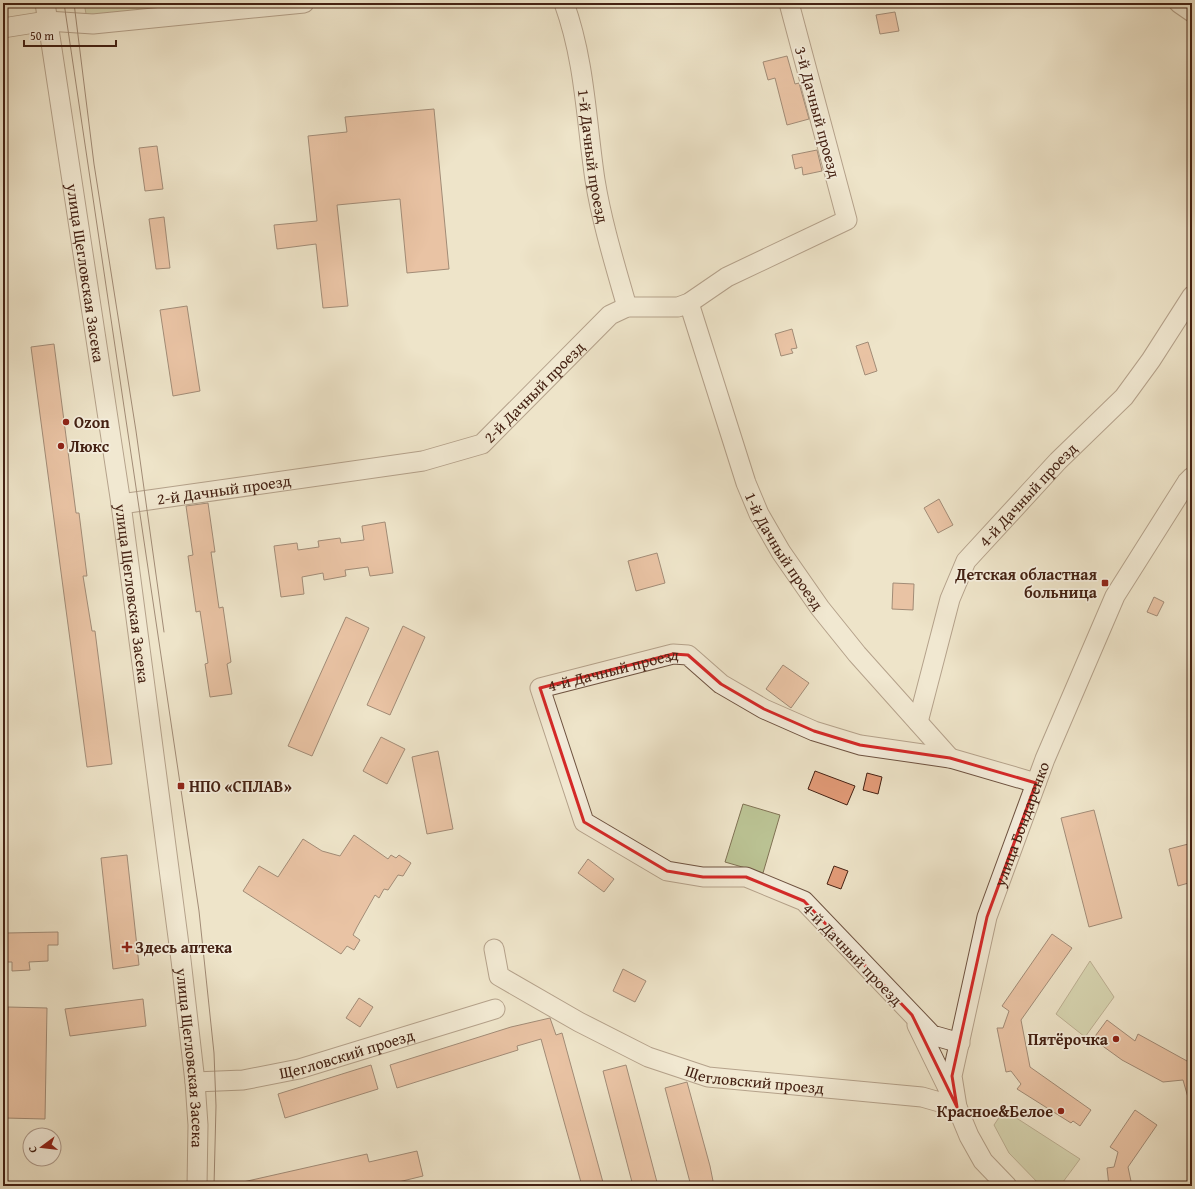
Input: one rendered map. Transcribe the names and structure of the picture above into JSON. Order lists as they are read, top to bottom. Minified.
{"streets":{"street":["3-й Дачный проезд","1-й Дачный проезд","улица Щегловская Засека","2-й Дачный проезд","4-й Дачный проезд","улица Бондаренко","Щегловский проезд"]},"crossings":[["3-й Дачный проезд","2-й Дачный проезд"],["1-й Дачный проезд","2-й Дачный проезд"],["1-й Дачный проезд","4-й Дачный проезд"],["улица Щегловская Засека","2-й Дачный проезд"],["улица Щегловская Засека","Щегловский проезд"],["4-й Дачный проезд","улица Бондаренко"],["улица Бондаренко","Щегловский проезд"]],"places":{"other":["Ozon","Люкс","Пятёрочка","Красное&Белое"],"transit":["Детская областная больница","НПО «СПЛАВ»"],"health":["Здесь аптека"]},"scale_bar":"50 m","north":"left"}
